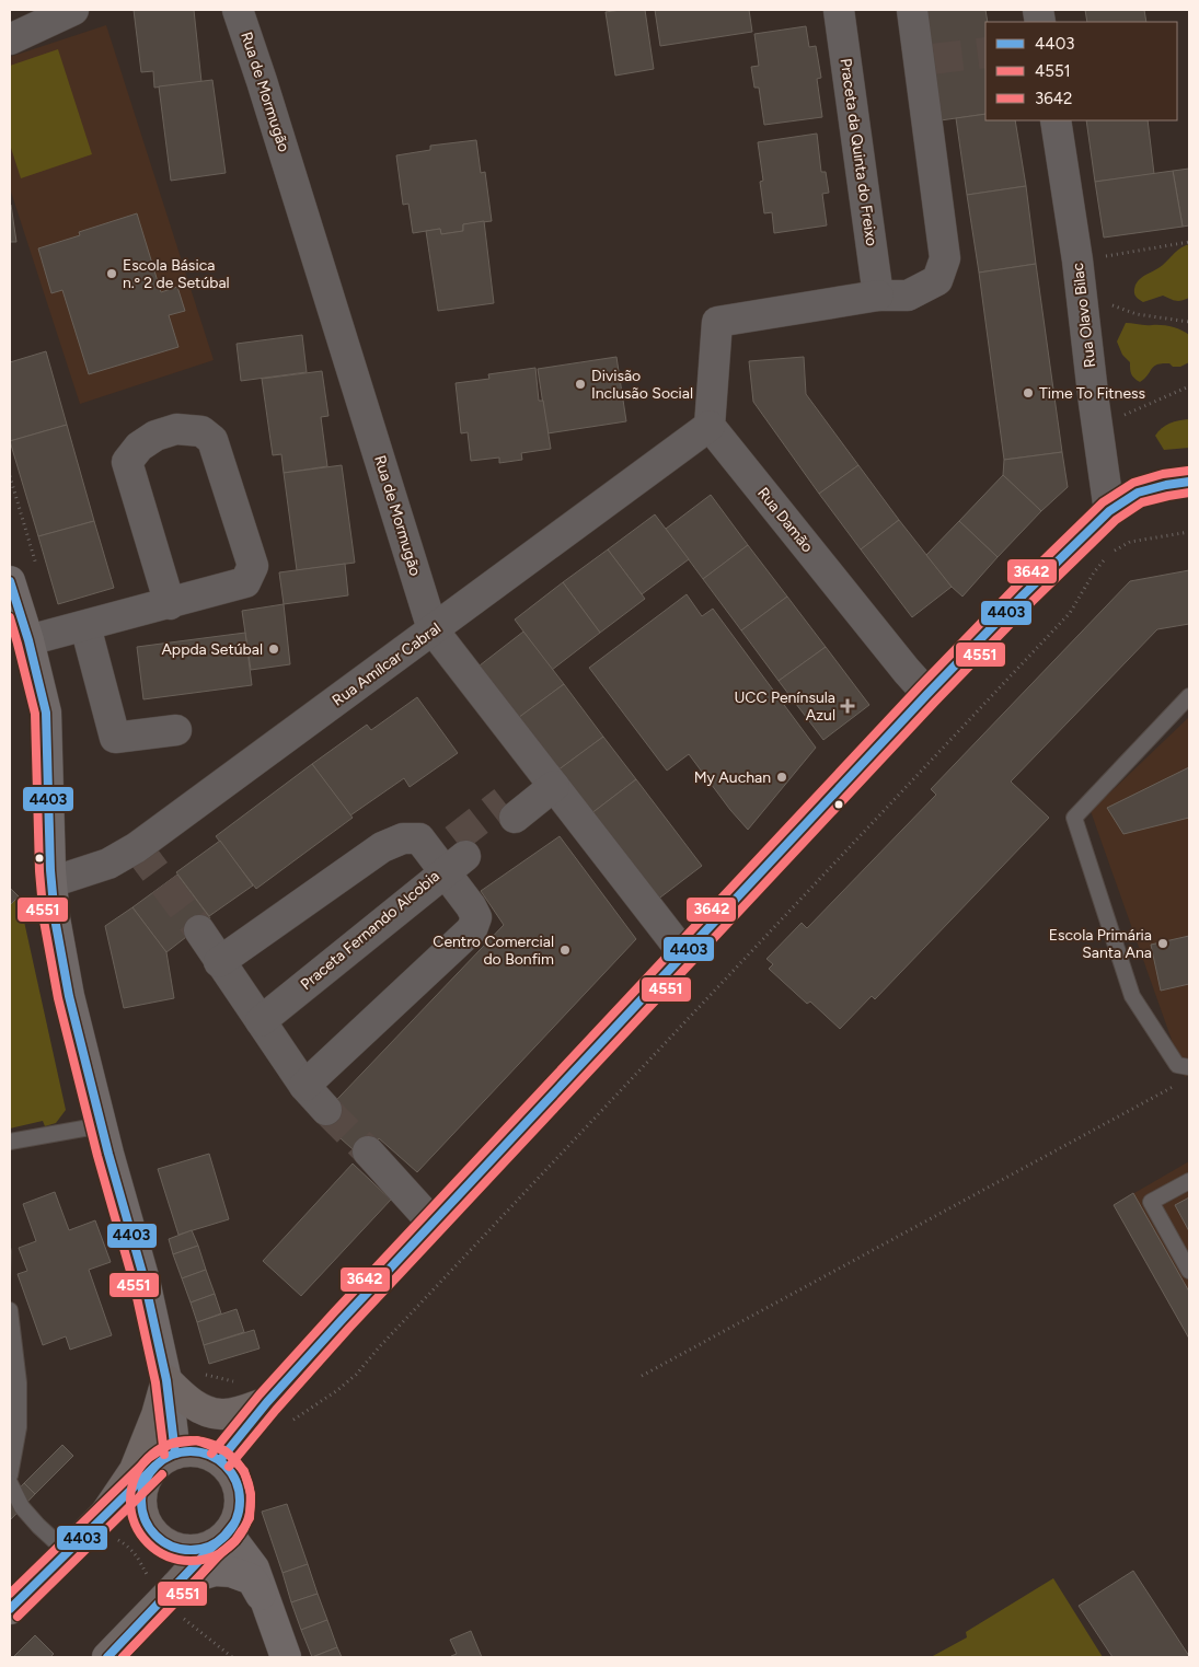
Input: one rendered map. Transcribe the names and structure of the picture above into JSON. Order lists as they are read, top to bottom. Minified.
{"streets":{"street":["Rua de Mormugão","Praceta da Quinta do Freixo","Rua Olavo Bilac","Rua Damão","Rua Amílcar Cabral","Praceta Fernando Alcobia"]},"crossings":[["Rua de Mormugão","Rua Amílcar Cabral"],["Rua Damão","Rua Amílcar Cabral"]],"places":{"other":["Escola Básica n.º 2 de Setúbal","Divisão Inclusão Social","Time To Fitness","Appda Setúbal","My Auchan","Escola Primária Santa Ana","Centro Comercial do Bonfim"],"health":["UCC Península Azul"]},"lines":["transit line 3642","transit line 4403","transit line 4551"],"legend":["4403","4551","3642"]}
